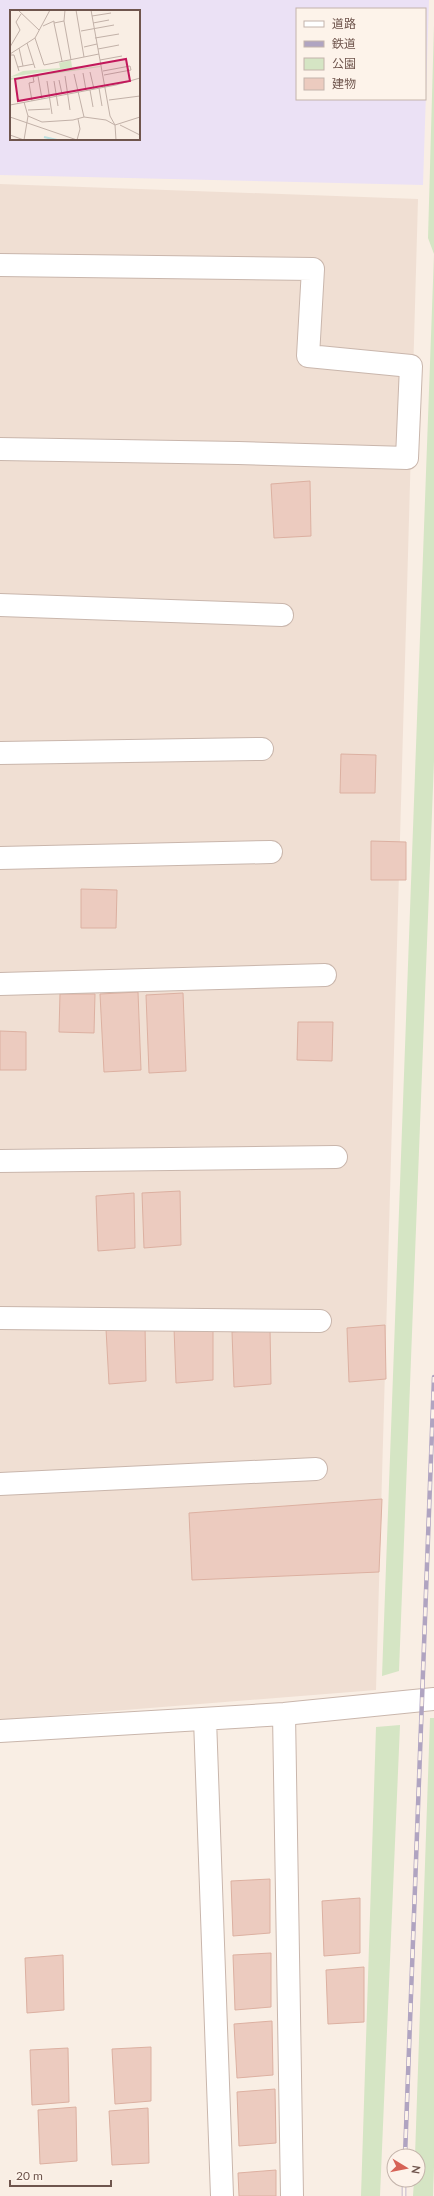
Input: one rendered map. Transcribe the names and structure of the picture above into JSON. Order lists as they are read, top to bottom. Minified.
{"legend":["道路","鉄道","公園","建物"],"scale_bar":"20 m","north":"right"}
